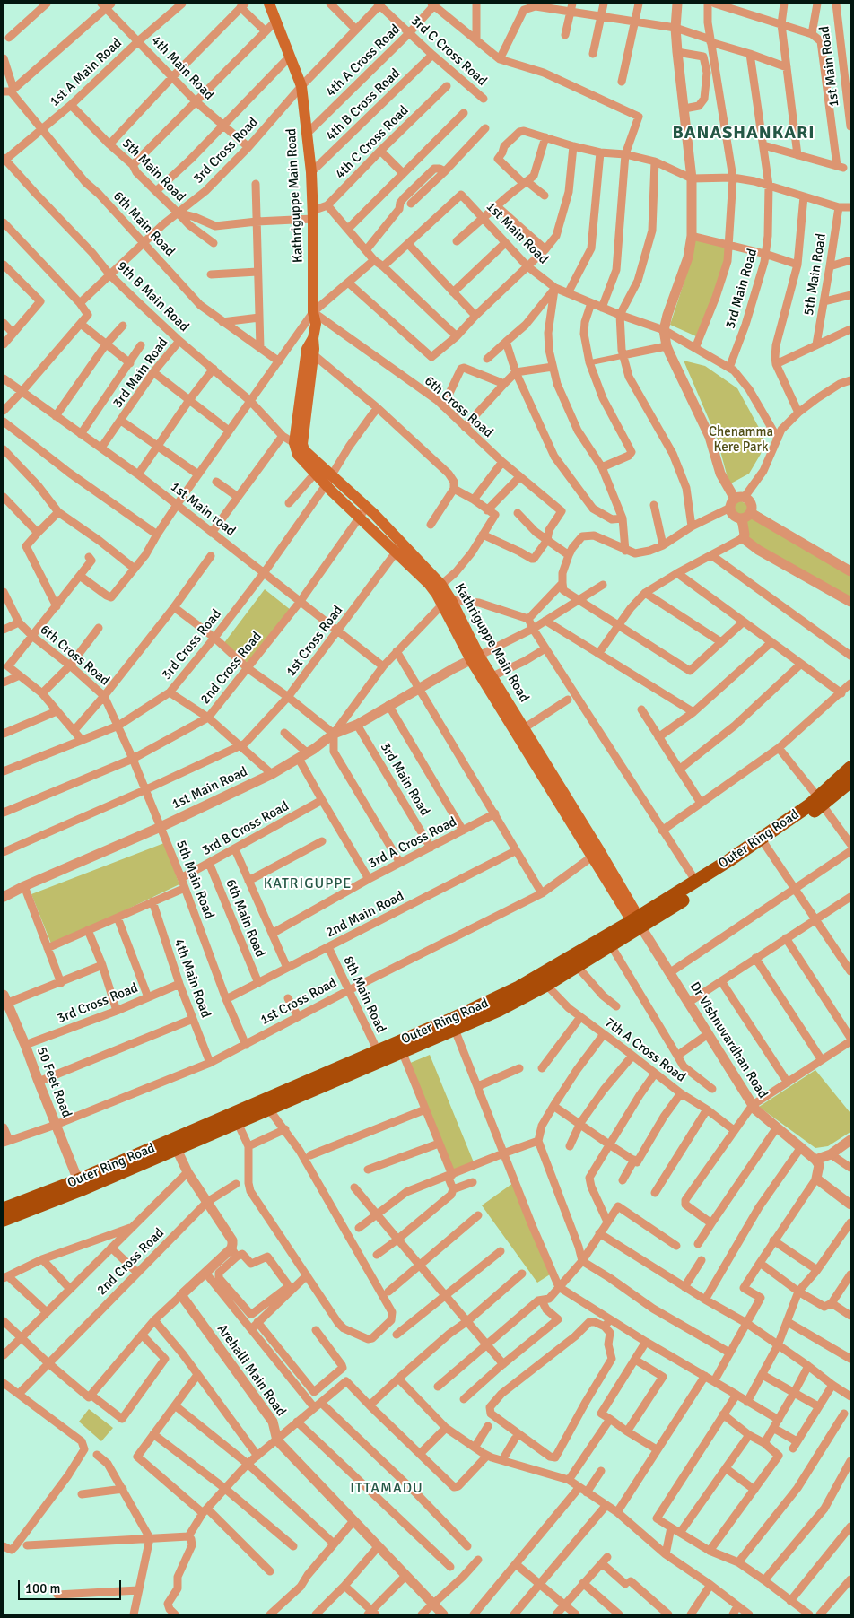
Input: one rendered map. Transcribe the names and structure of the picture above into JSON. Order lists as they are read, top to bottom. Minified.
{"streets":{"highway":["Outer Ring Road"],"main road":["Kathriguppe Main Road"],"street":["3rd C Cross Road","4th A Cross Road","1st Main Road","4th Main Road","1st A Main Road","4th B Cross Road","4th C Cross Road","3rd Cross Road","5th Main Road","6th Main Road","3rd Main Road","9th B Main Road","6th Cross Road","1st Main road","1st Cross Road","2nd Cross Road","3rd B Cross Road","3rd A Cross Road","2nd Main Road","8th Main Road","Dr Vishnuvardhan Road","7th A Cross Road","50 Feet Road","Arehalli Main Road"]},"crossings":[["3rd C Cross Road","4th A Cross Road"],["3rd C Cross Road","4th B Cross Road"],["3rd C Cross Road","3rd Cross Road"],["4th A Cross Road","Kathriguppe Main Road"],["1st Main Road","5th Main Road"],["1st Main Road","Kathriguppe Main Road"],["1st Main Road","3rd Main Road"],["4th Main Road","1st A Main Road"],["4th Main Road","3rd Cross Road"],["4th Main Road","1st Cross Road"],["1st A Main Road","5th Main Road"],["1st A Main Road","6th Main Road"],["1st A Main Road","9th B Main Road"],["4th B Cross Road","Kathriguppe Main Road"],["4th C Cross Road","5th Main Road"],["4th C Cross Road","Kathriguppe Main Road"],["3rd Cross Road","5th Main Road"],["3rd Cross Road","Kathriguppe Main Road"],["3rd Cross Road","6th Main Road"],["3rd Cross Road","9th B Main Road"],["3rd Cross Road","6th Cross Road"],["3rd Cross Road","1st Main road"],["3rd Cross Road","50 Feet Road"],["5th Main Road","Kathriguppe Main Road"],["5th Main Road","6th Cross Road"],["5th Main Road","1st Cross Road"],["5th Main Road","2nd Cross Road"],["5th Main Road","3rd B Cross Road"],["5th Main Road","2nd Main Road"],["Kathriguppe Main Road","9th B Main Road"],["Kathriguppe Main Road","6th Cross Road"],["Kathriguppe Main Road","1st Cross Road"],["Kathriguppe Main Road","2nd Cross Road"],["Kathriguppe Main Road","Outer Ring Road"],["Kathriguppe Main Road","Dr Vishnuvardhan Road"],["6th Main Road","3rd B Cross Road"],["6th Main Road","2nd Main Road"],["3rd Main Road","9th B Main Road"],["3rd Main Road","1st Main road"],["3rd Main Road","3rd A Cross Road"],["1st Main road","1st Cross Road"],["1st Main road","2nd Cross Road"],["1st Cross Road","8th Main Road"],["1st Cross Road","50 Feet Road"],["Outer Ring Road","8th Main Road"],["Outer Ring Road","Dr Vishnuvardhan Road"],["Outer Ring Road","7th A Cross Road"],["Outer Ring Road","50 Feet Road"],["2nd Main Road","8th Main Road"]],"districts":["BANASHANKARI","KATRIGUPPE","ITTAMADU"],"parks":["Chenamma Kere Park"],"scale_bar":"100 m"}
